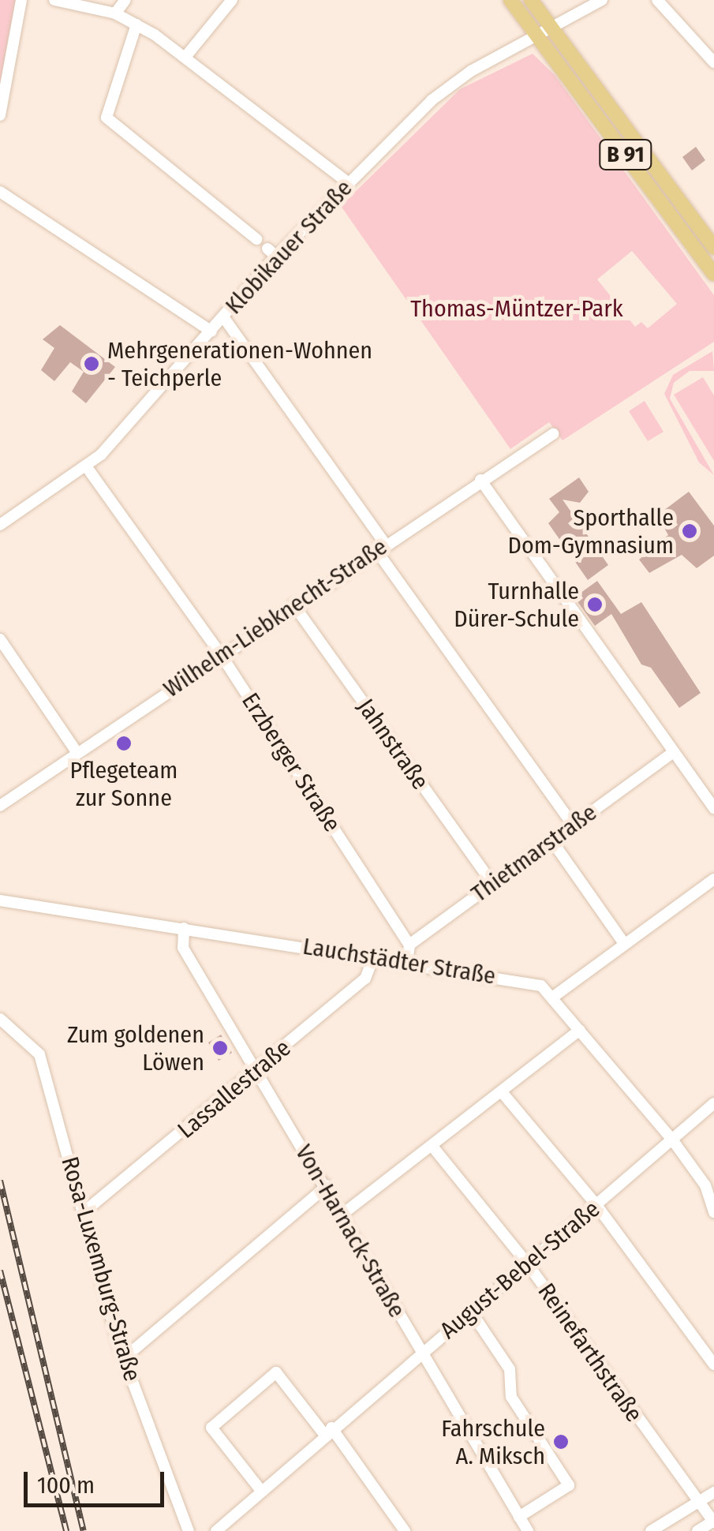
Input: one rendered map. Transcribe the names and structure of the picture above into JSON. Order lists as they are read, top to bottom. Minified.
{"streets":{"main road":["B 91"],"street":["Klobikauer Straße","Wilhelm-Liebknecht-Straße","Jahnstraße","Erzberger Straße","Thietmarstraße","Lauchstädter Straße","Lassallestraße","Von-Harnack-Straße","Rosa-Luxemburg-Straße","August-Bebel-Straße","Reinefarthstraße"]},"crossings":[["B 91","Klobikauer Straße"],["Klobikauer Straße","Erzberger Straße"],["Wilhelm-Liebknecht-Straße","Jahnstraße"],["Wilhelm-Liebknecht-Straße","Erzberger Straße"],["Jahnstraße","Thietmarstraße"],["Erzberger Straße","Thietmarstraße"],["Lauchstädter Straße","Lassallestraße"],["Lauchstädter Straße","Von-Harnack-Straße"],["Lauchstädter Straße","August-Bebel-Straße"],["Lassallestraße","Von-Harnack-Straße"],["Lassallestraße","Rosa-Luxemburg-Straße"],["Von-Harnack-Straße","August-Bebel-Straße"],["August-Bebel-Straße","Reinefarthstraße"]],"parks":["Thomas-Müntzer-Park"],"places":["Mehrgenerationen-Wohnen - Teichperle","Sporthalle Dom-Gymnasium","Turnhalle Dürer-Schule","Pflegeteam zur Sonne","Zum goldenen Löwen","Fahrschule A. Miksch"],"scale_bar":"100 m"}
